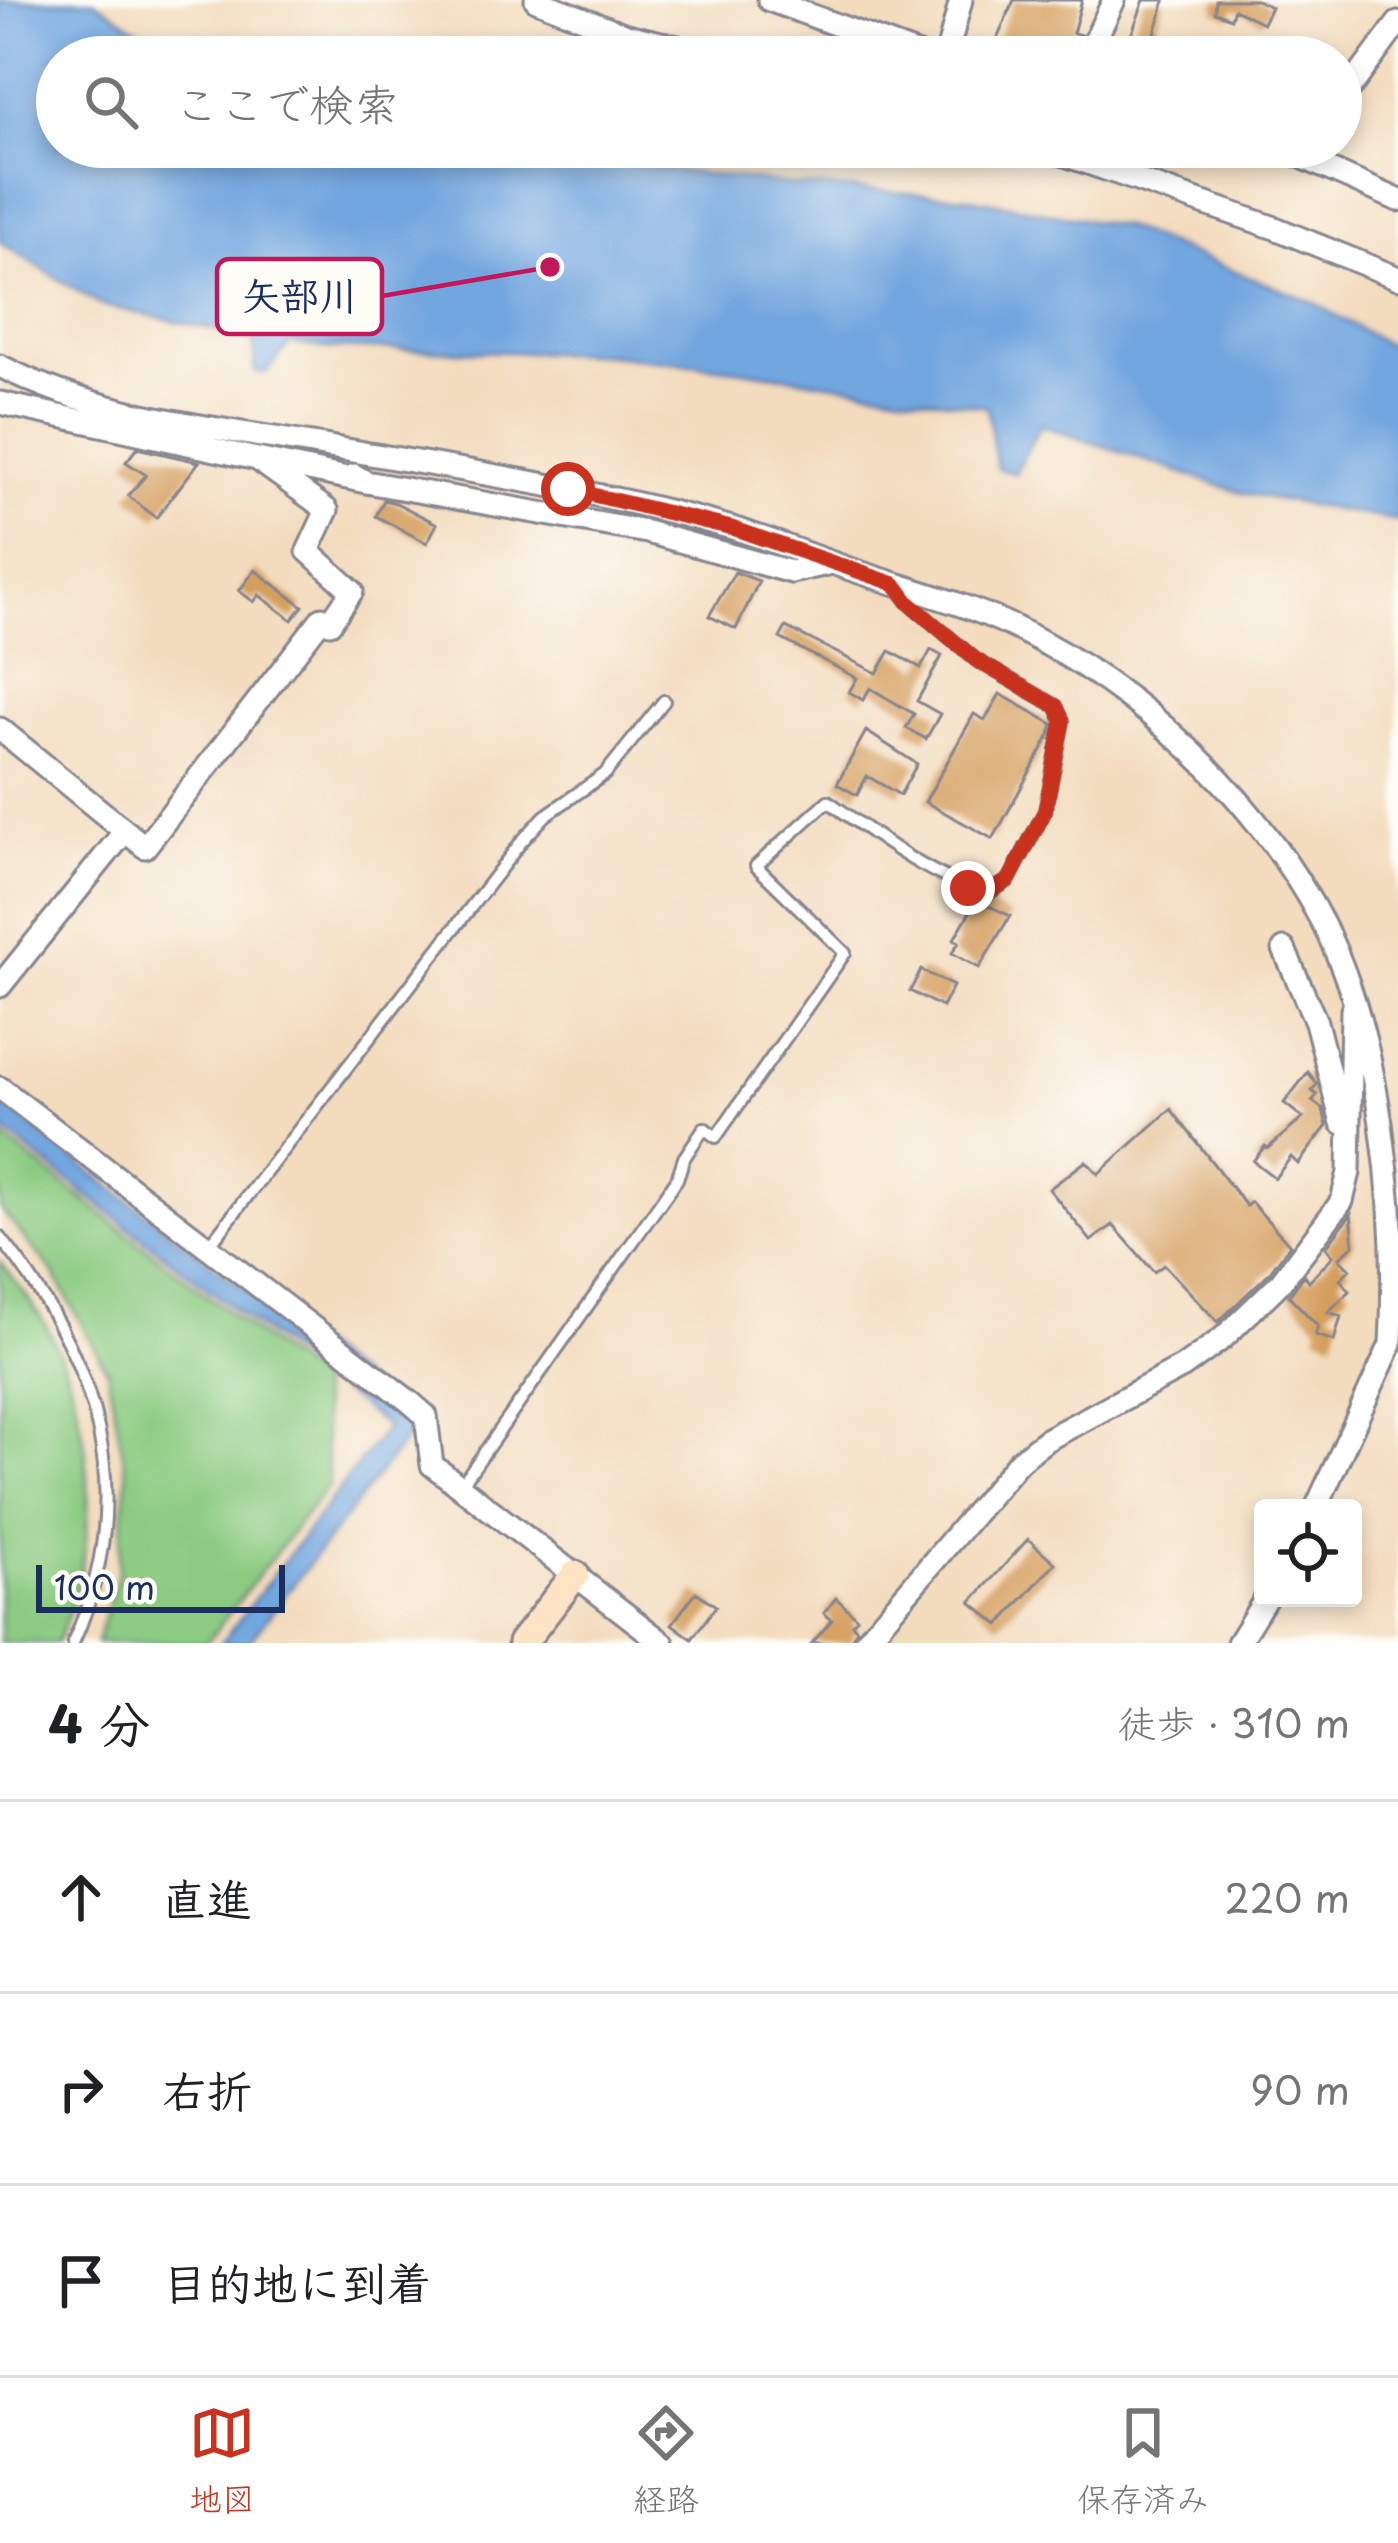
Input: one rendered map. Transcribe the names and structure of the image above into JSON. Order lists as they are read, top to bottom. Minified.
{"places":["矢部川"],"scale_bar":"100 m","page":{"search":"ここで検索","scale":"100 m","heading":["4 分","徒歩 · 310 m"],"list":[["直進","220 m"],["右折","90 m"],"目的地に到着"],"nav":["地図","経路","保存済み"]}}
